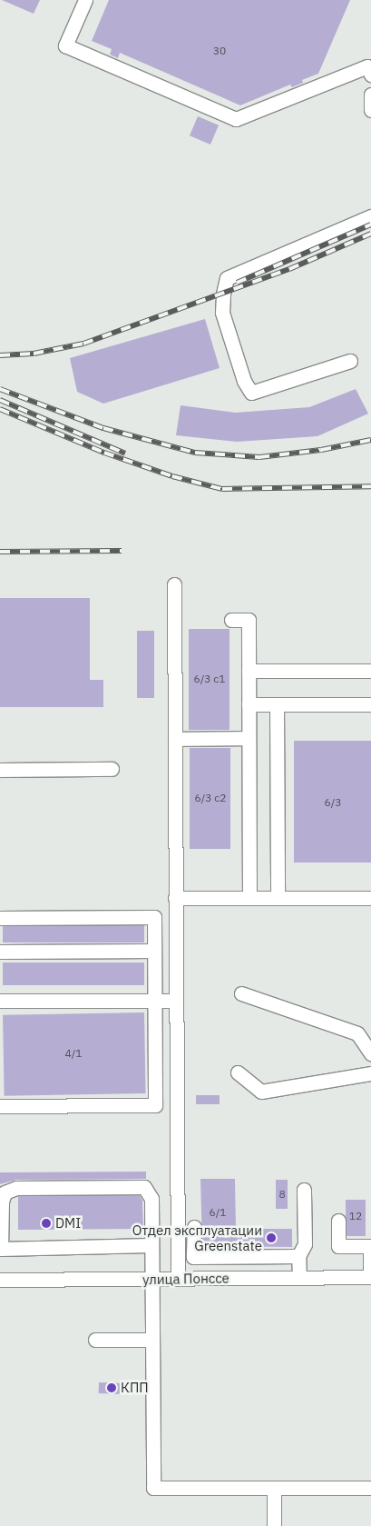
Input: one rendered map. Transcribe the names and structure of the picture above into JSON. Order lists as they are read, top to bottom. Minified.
{"streets":{"street":["улица Понссе"]},"places":["DMI","Отдел эксплуатации Greenstate","КПП"],"house_numbers":["30","6/3 с1","6/3 с2","6/3","4/1","8","6/1","12"]}
